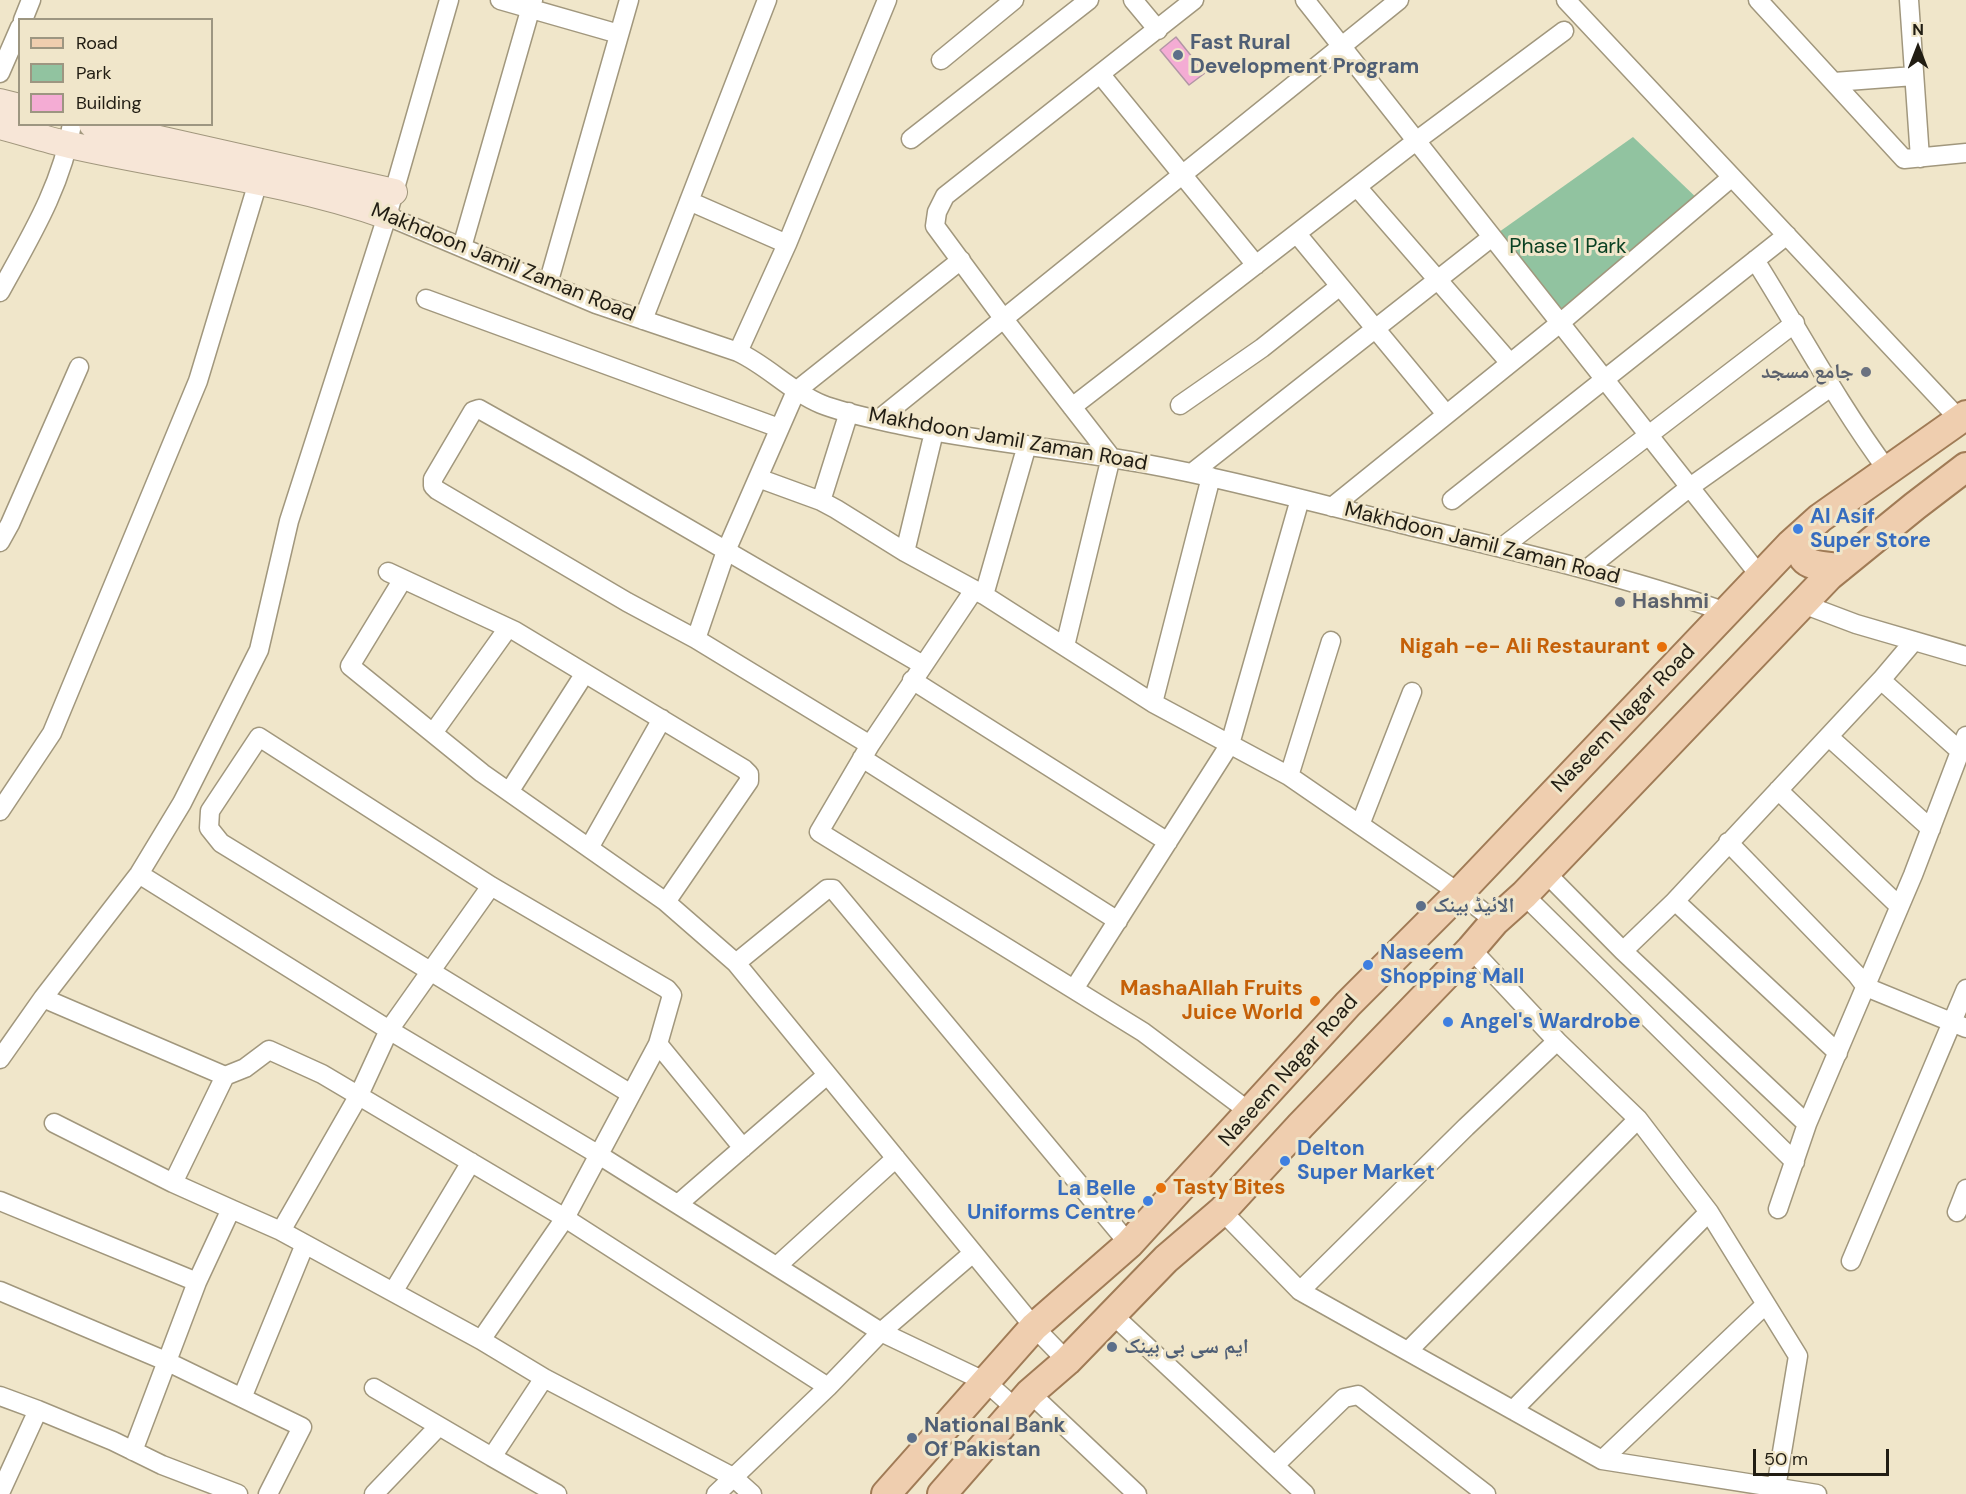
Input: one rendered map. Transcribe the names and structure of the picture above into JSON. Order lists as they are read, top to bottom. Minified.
{"streets":{"main road":["Naseem Nagar Road"],"street":["Makhdoon Jamil Zaman Road"]},"crossings":[["Makhdoon Jamil Zaman Road","Naseem Nagar Road"]],"parks":["Phase 1 Park"],"places":["Fast Rural Development Program","جامع مسجد","Al Asif Super Store","Hashmi","Nigah -e- Ali Restaurant","الائیڈ بینک","Naseem Shopping Mall","MashaAllah Fruits Juice World","Angel's Wardrobe","Delton Super Market","Tasty Bites","La Belle Uniforms Centre","ایم سی بی بینک","National Bank Of Pakistan"],"legend":["Road","Park","Building"],"scale_bar":"50 m","north":"top"}
